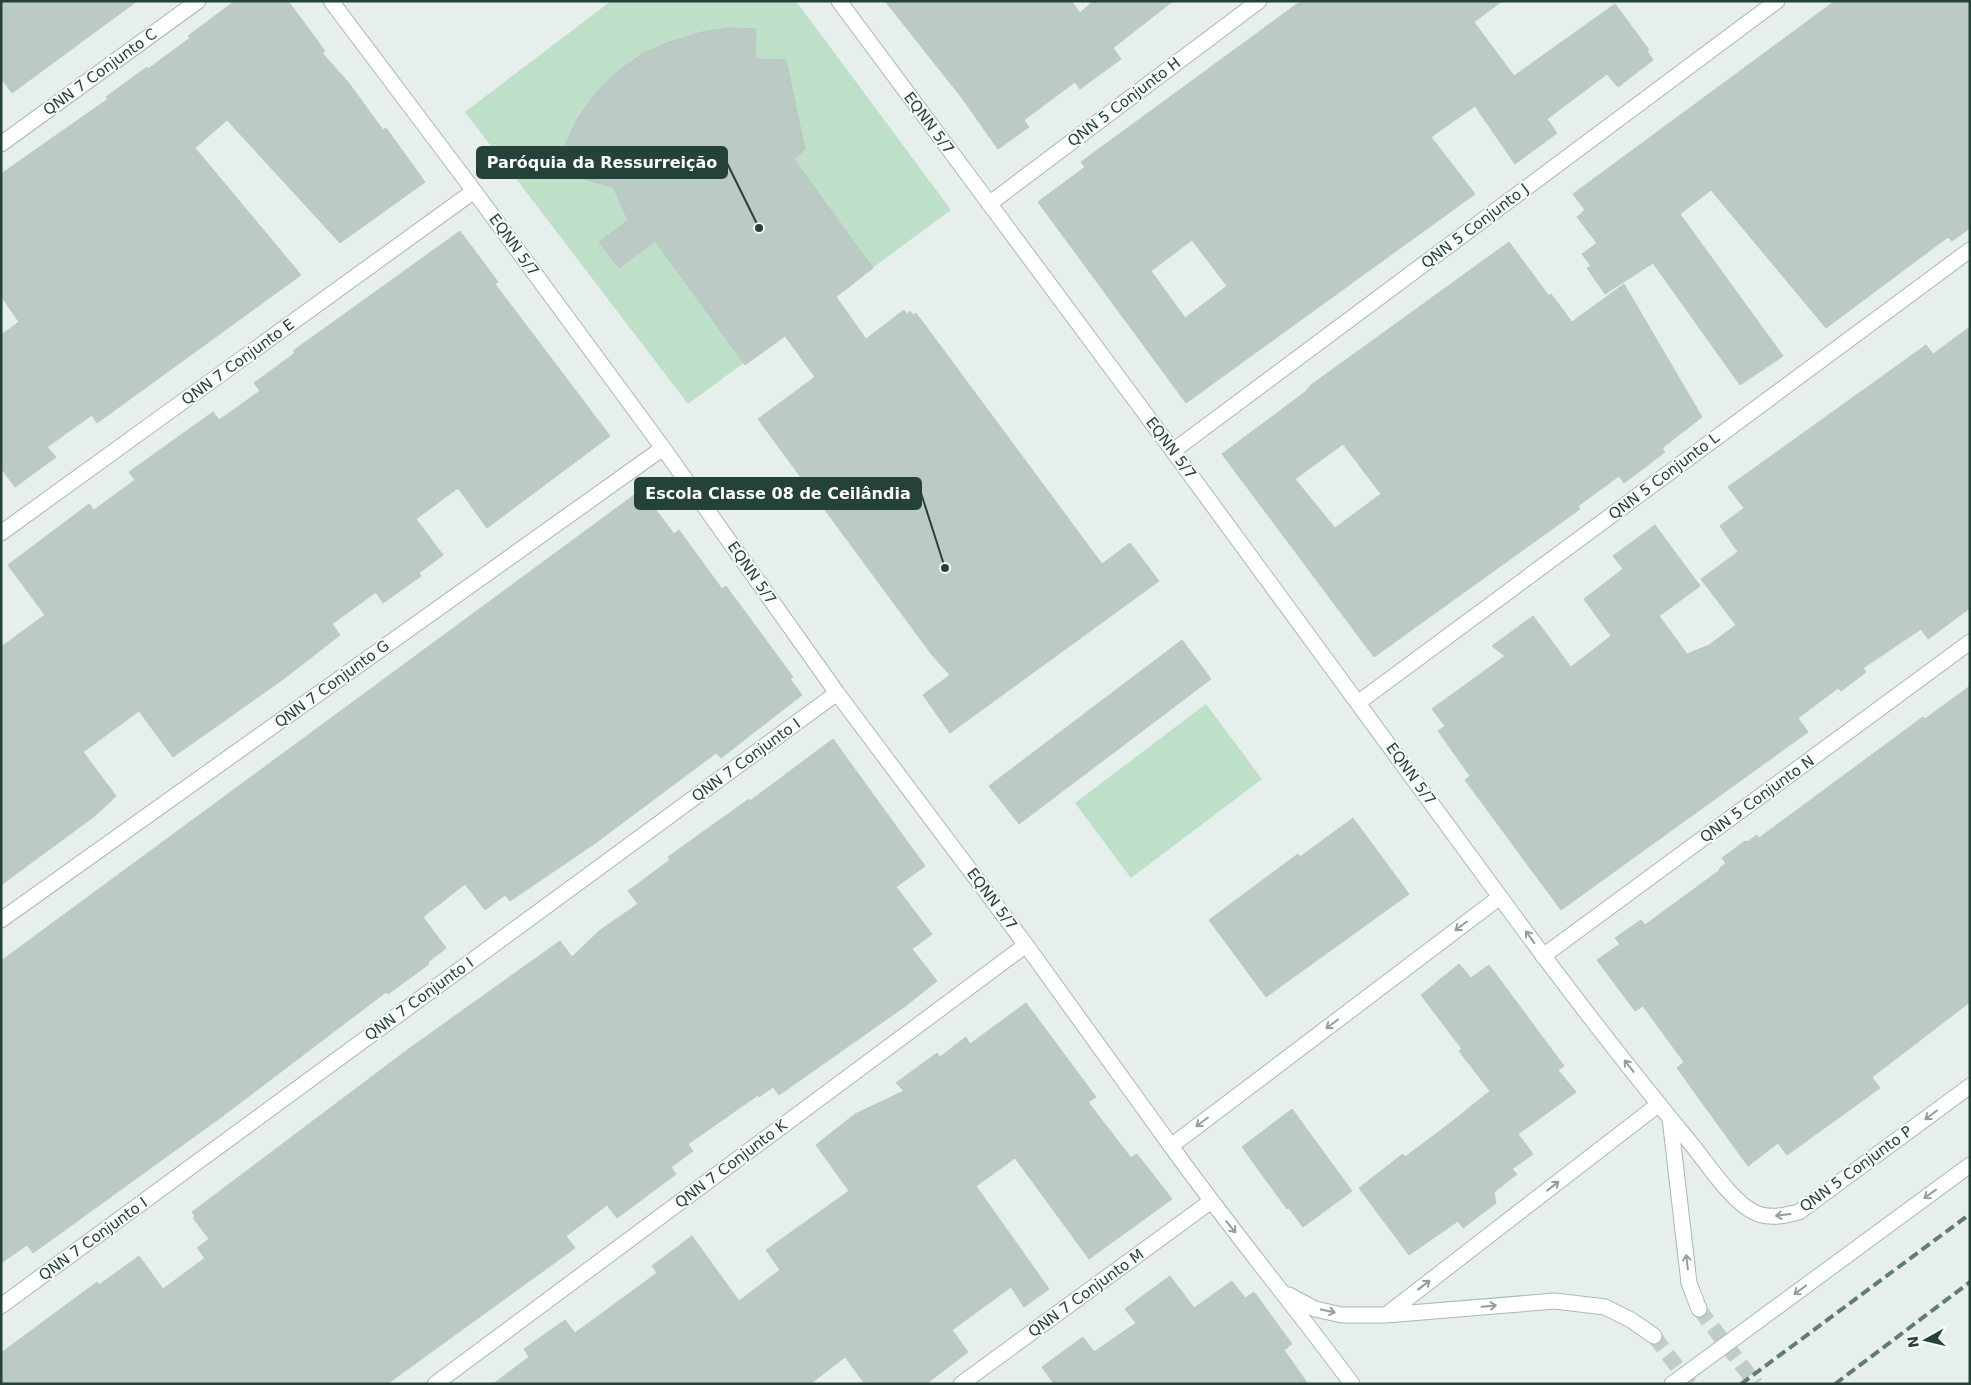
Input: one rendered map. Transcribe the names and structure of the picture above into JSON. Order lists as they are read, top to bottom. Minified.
{"streets":{"street":["QNN 7 Conjunto C","QNN 5 Conjunto H","EQNN 5/7","QNN 5 Conjunto J","QNN 7 Conjunto E","QNN 5 Conjunto L","QNN 7 Conjunto G","QNN 7 Conjunto I","QNN 5 Conjunto N","QNN 7 Conjunto K","QNN 5 Conjunto P","QNN 7 Conjunto M"]},"crossings":[["QNN 5 Conjunto H","EQNN 5/7"],["EQNN 5/7","QNN 5 Conjunto J"],["EQNN 5/7","QNN 7 Conjunto E"],["EQNN 5/7","QNN 5 Conjunto L"],["EQNN 5/7","QNN 7 Conjunto G"],["EQNN 5/7","QNN 7 Conjunto I"],["EQNN 5/7","QNN 5 Conjunto N"],["EQNN 5/7","QNN 7 Conjunto K"],["EQNN 5/7","QNN 5 Conjunto P"],["EQNN 5/7","QNN 7 Conjunto M"],["QNN 5 Conjunto N","QNN 5 Conjunto P"]],"places":["Paróquia da Ressurreição","Escola Classe 08 de Ceilândia"],"north":"left"}
